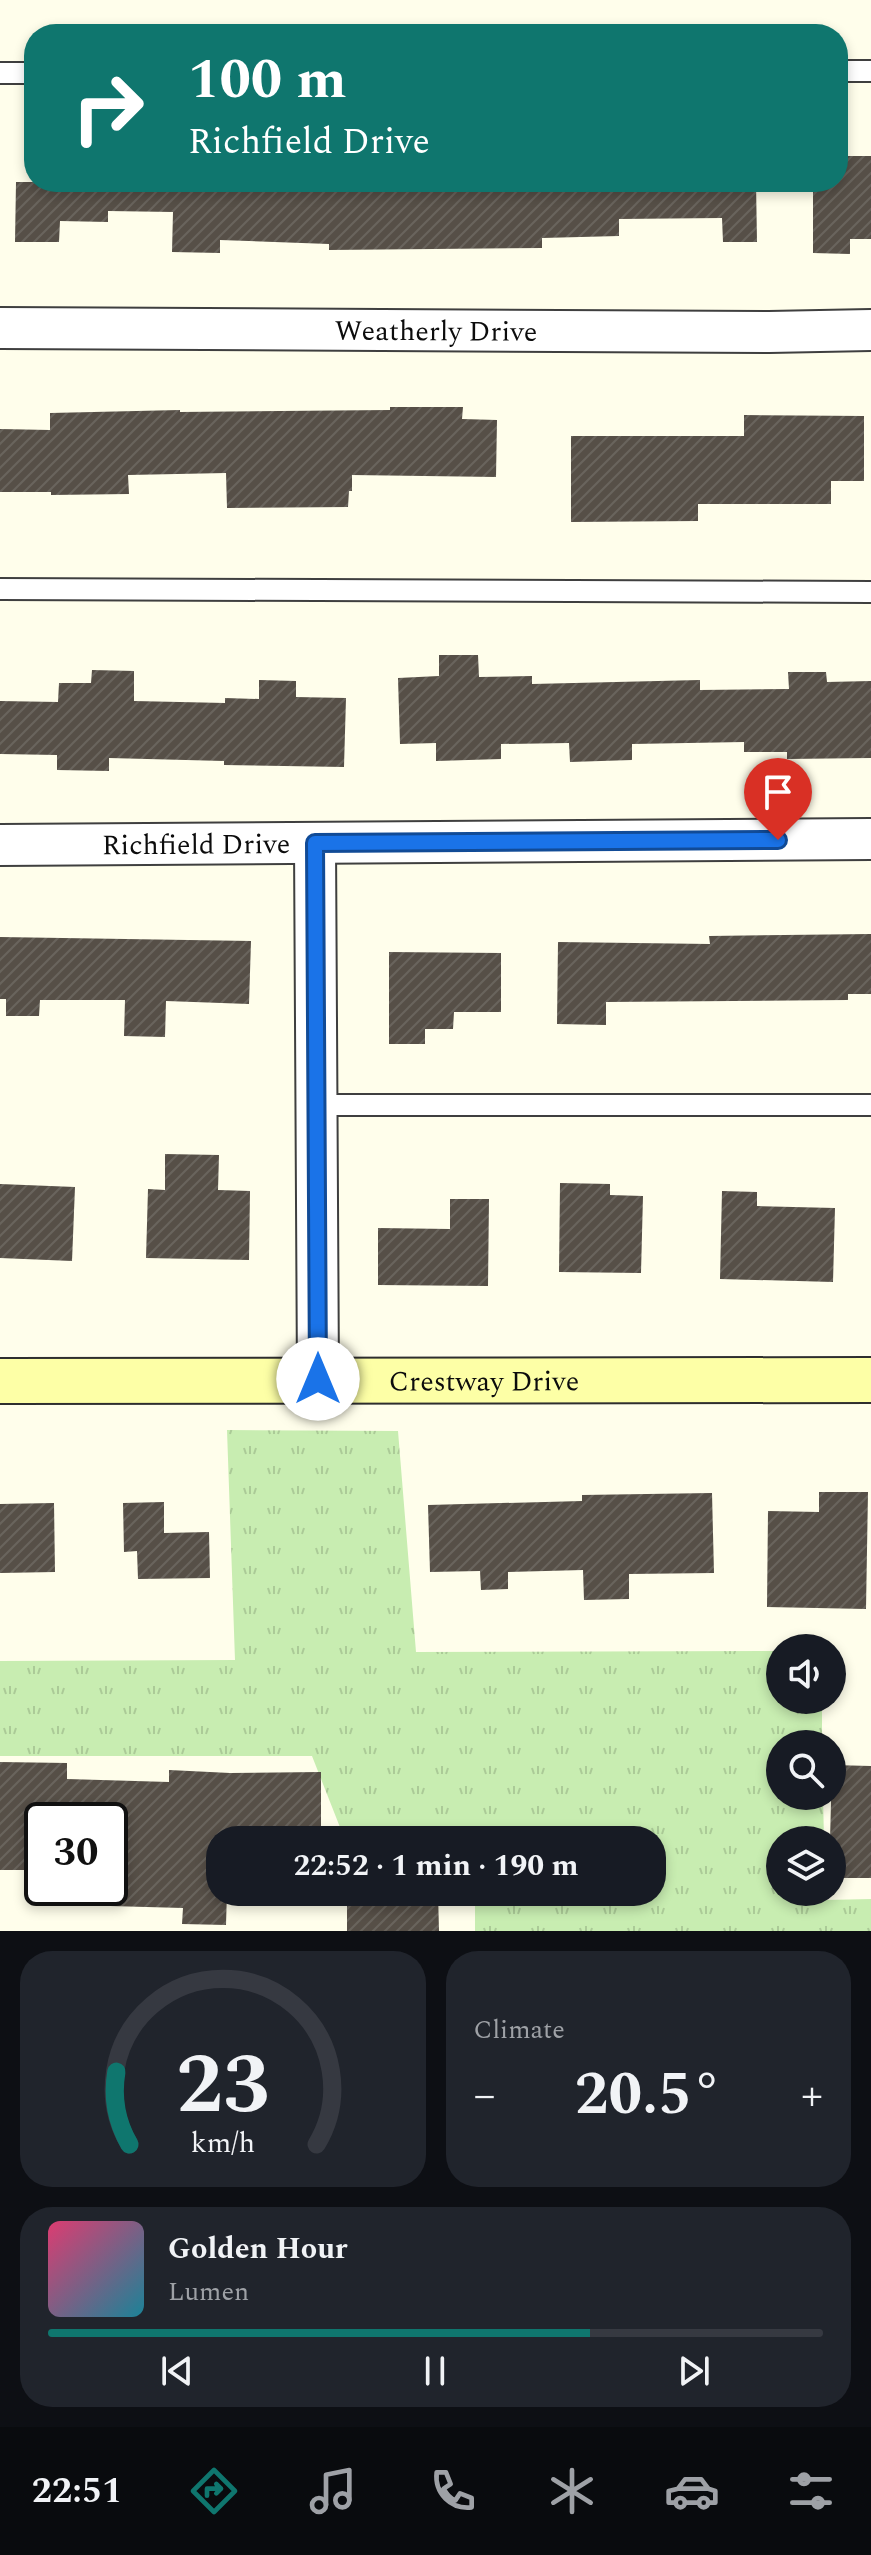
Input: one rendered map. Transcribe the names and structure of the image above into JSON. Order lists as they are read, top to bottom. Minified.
{"streets":{"main road":["Crestway Drive"],"street":["Weatherly Drive","Richfield Drive"]},"page":{"turn":["100 m","Richfield Drive"],"limit":"30","trip":"22:52 · 1 min · 190 m","tile":"Climate","heat":["−","20.5°","+"],"song":["Golden Hour","Lumen"],"tabs":"22:51","gauge":["23","km/h"]}}
